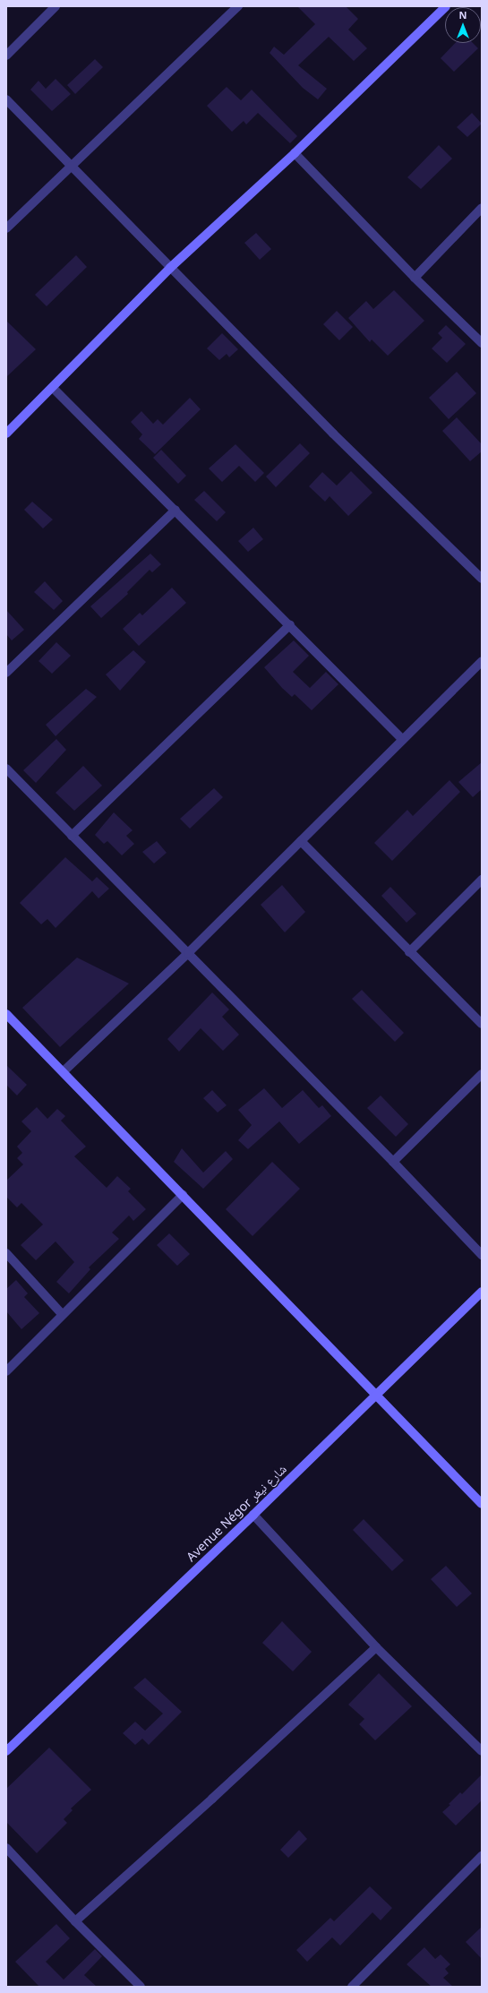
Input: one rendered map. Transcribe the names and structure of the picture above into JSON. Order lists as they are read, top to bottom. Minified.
{"streets":{"street":["Avenue Négor شارع نيغر"]},"north":"top"}
